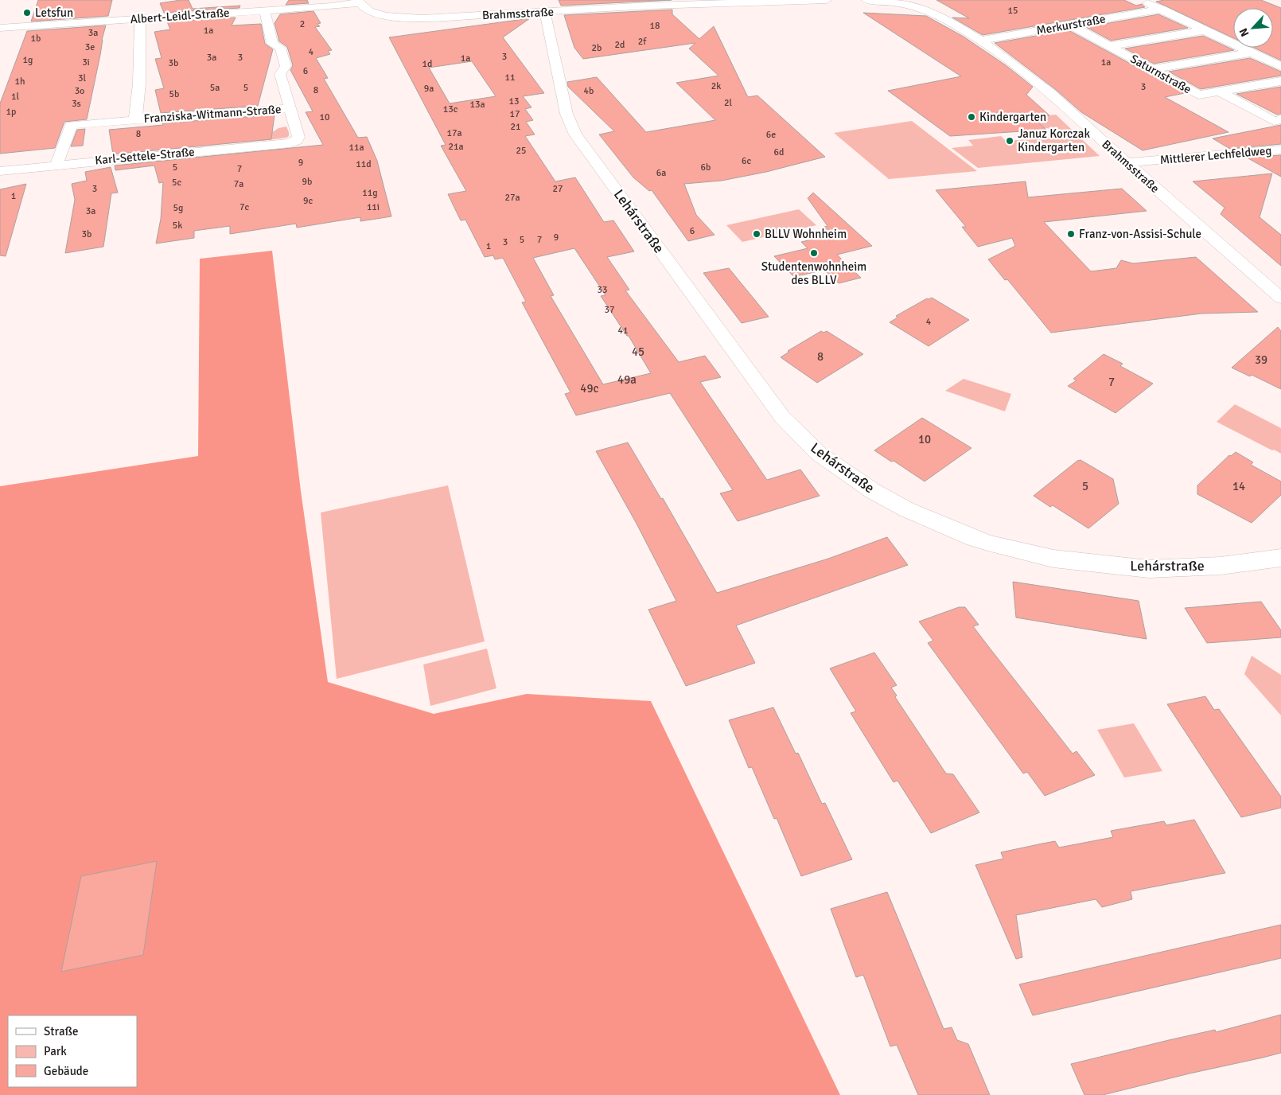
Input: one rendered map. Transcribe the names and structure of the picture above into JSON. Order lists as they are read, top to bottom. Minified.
{"streets":{"street":["Brahmsstraße","Albert-Leidl-Straße","Merkurstraße","Saturnstraße","Franziska-Witmann-Straße","Mittlerer Lechfeldweg","Karl-Settele-Straße","Lehárstraße"]},"crossings":[["Brahmsstraße","Albert-Leidl-Straße"],["Brahmsstraße","Merkurstraße"],["Brahmsstraße","Mittlerer Lechfeldweg"],["Brahmsstraße","Lehárstraße"],["Merkurstraße","Saturnstraße"],["Franziska-Witmann-Straße","Karl-Settele-Straße"]],"places":["Letsfun","Kindergarten","Januz Korczak Kindergarten","BLLV Wohnheim","Franz-von-Assisi-Schule","Studentenwohnheim des BLLV"],"house_numbers":["15","2","18","1a","3a","1b","2f","2d","3e","2b","4","3","3a","3","1a","1g","3i","1a","3b","1d","6","11","3l","1h","2k","3","5a","5","9a","8","3o","4b","5b","1l","13","2l","3s","13a","13c","1p","17","10","21","17a","8","6e","21a","11a","25","6d","6c","9","11d","5","6b","7","6a","9b","5c","7a","3","27","11g","1","27a","9c","7c","11i","5g","3a","5k","6","3b","9","5","7","3","1","33","37","4","41","45","8","39","49a","7","49c","10","5","14"],"legend":["Straße","Park","Gebäude"],"north":"bottom left"}
